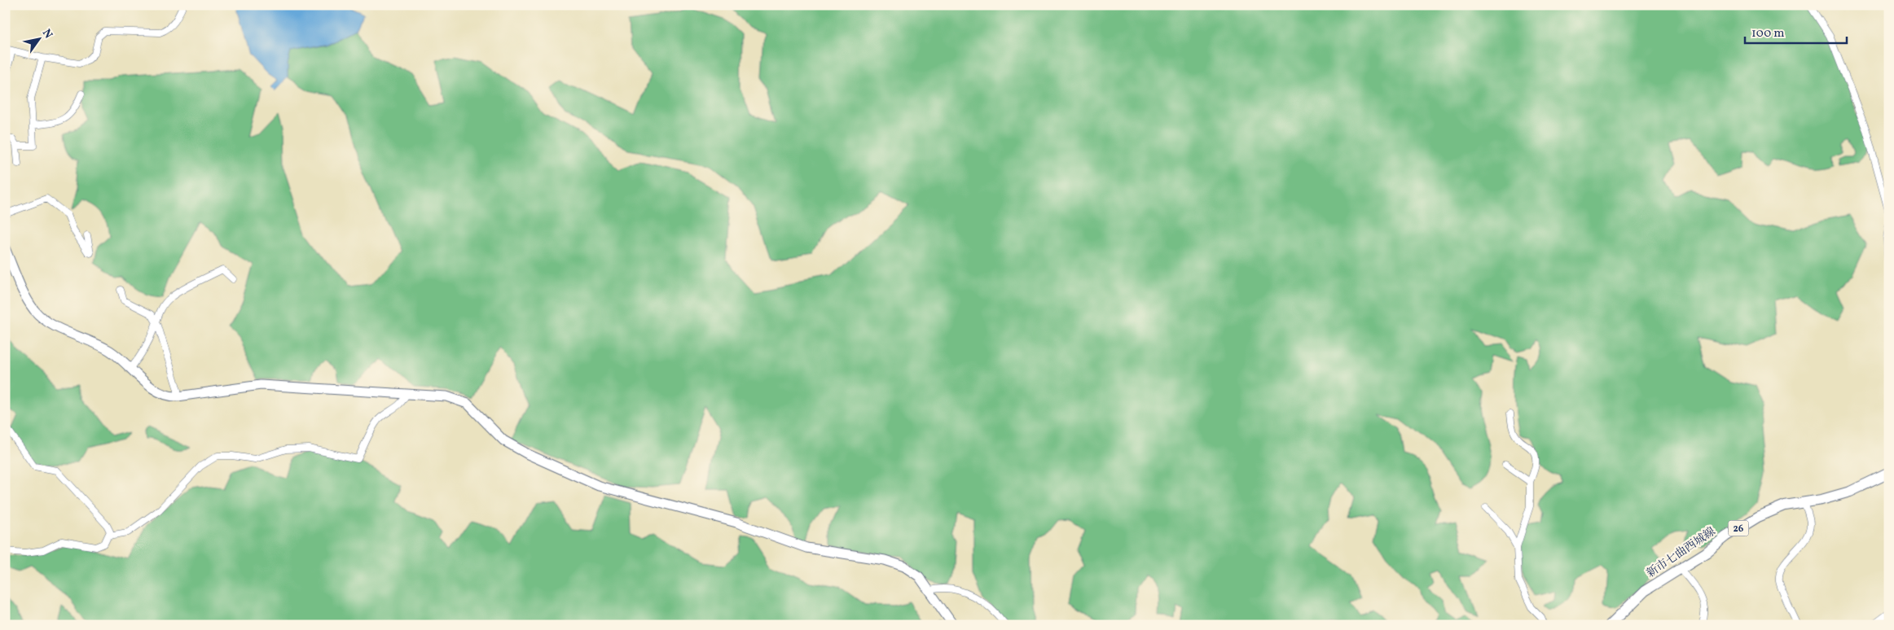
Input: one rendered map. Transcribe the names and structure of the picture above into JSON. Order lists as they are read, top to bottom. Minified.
{"streets":{"main road":["26","新市七曲西城線"]},"scale_bar":"100 m","north":"top right"}
